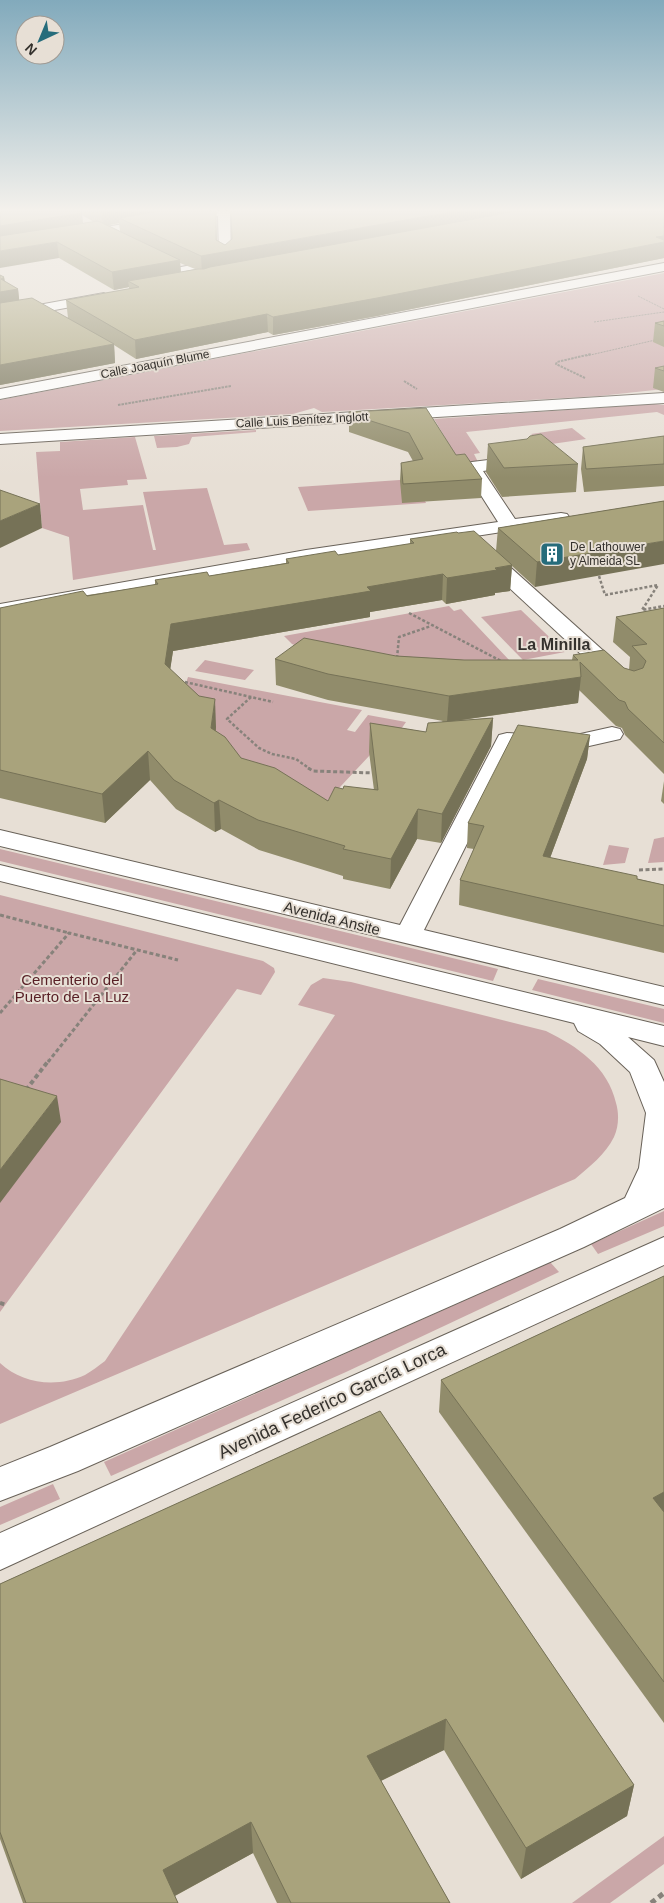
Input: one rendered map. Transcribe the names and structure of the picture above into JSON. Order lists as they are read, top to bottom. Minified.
{"streets":{"street":["Calle Joaquín Blume","Calle Luis Benítez Inglott","Avenida Ansite","Avenida Federico García Lorca"]},"districts":["La Minilla"],"parks":["Cementerio del Puerto de La Luz"],"places":{"building":["De Lathouwer y Almeida SL"]},"north":"bottom left"}
